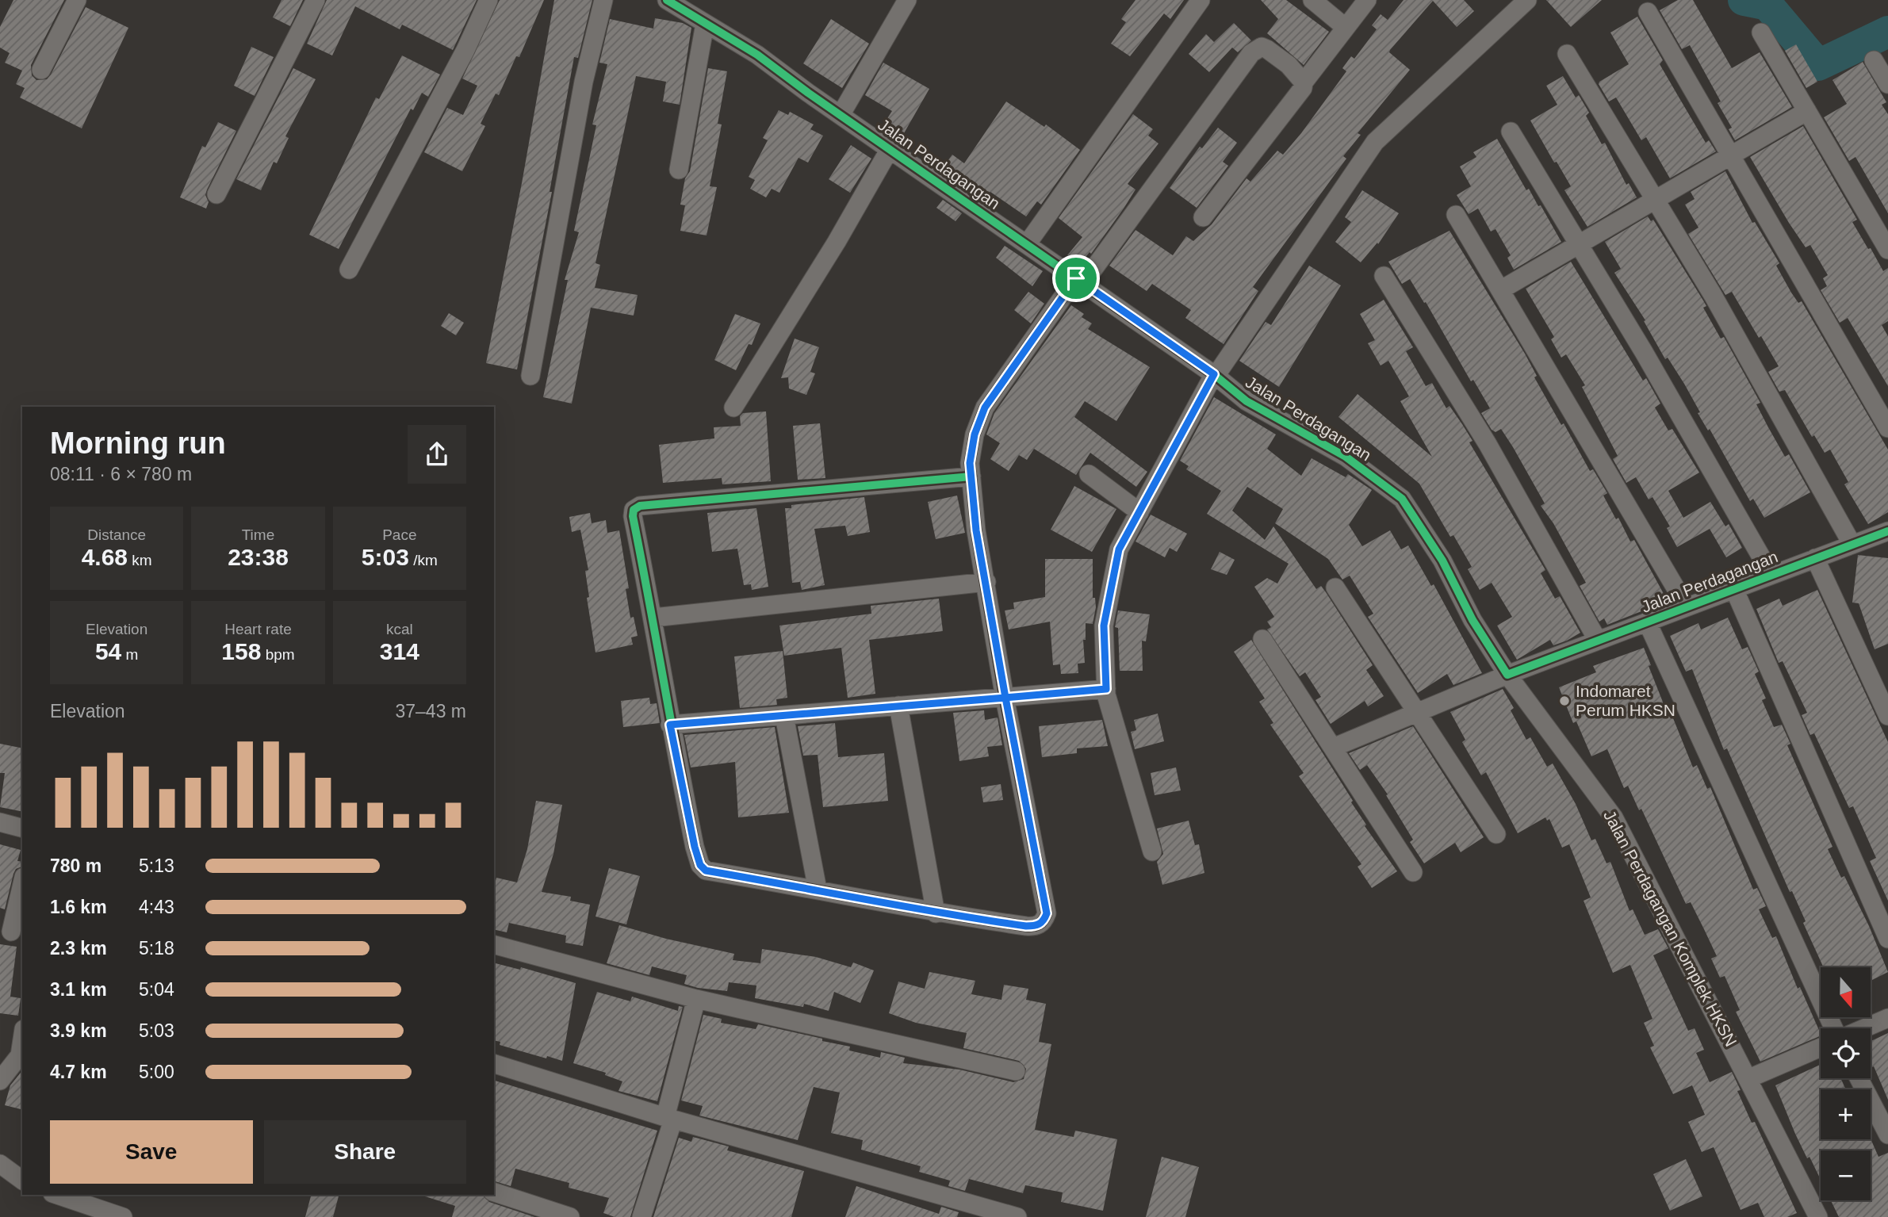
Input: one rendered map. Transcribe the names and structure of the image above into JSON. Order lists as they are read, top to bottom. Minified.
{"streets":{"street":["Jalan Perdagangan","Jalan Perdagangan Komplek HKSN"]},"crossings":[["Jalan Perdagangan","Jalan Perdagangan Komplek HKSN"]],"places":["Indomaret Perum HKSN"],"north":"bottom","page":{"heading":["Morning run","08:11 · 6 × 780 m"],"stats":[["Distance","4.68 km"],["Time","23:38"],["Pace","5:03 /km"],["Elevation","54 m"],["Heart rate","158 bpm"],["kcal","314"]],"chart":["Elevation","37–43 m"],"list":[{"name":"780 m","note":"5:13"},{"name":"1.6 km","note":"4:43"},{"name":"2.3 km","note":"5:18"},{"name":"3.1 km","note":"5:04"},{"name":"3.9 km","note":"5:03"},{"name":"4.7 km","note":"5:00"}],"map_buttons":["+","−"],"buttons":["Save","Share"]}}
